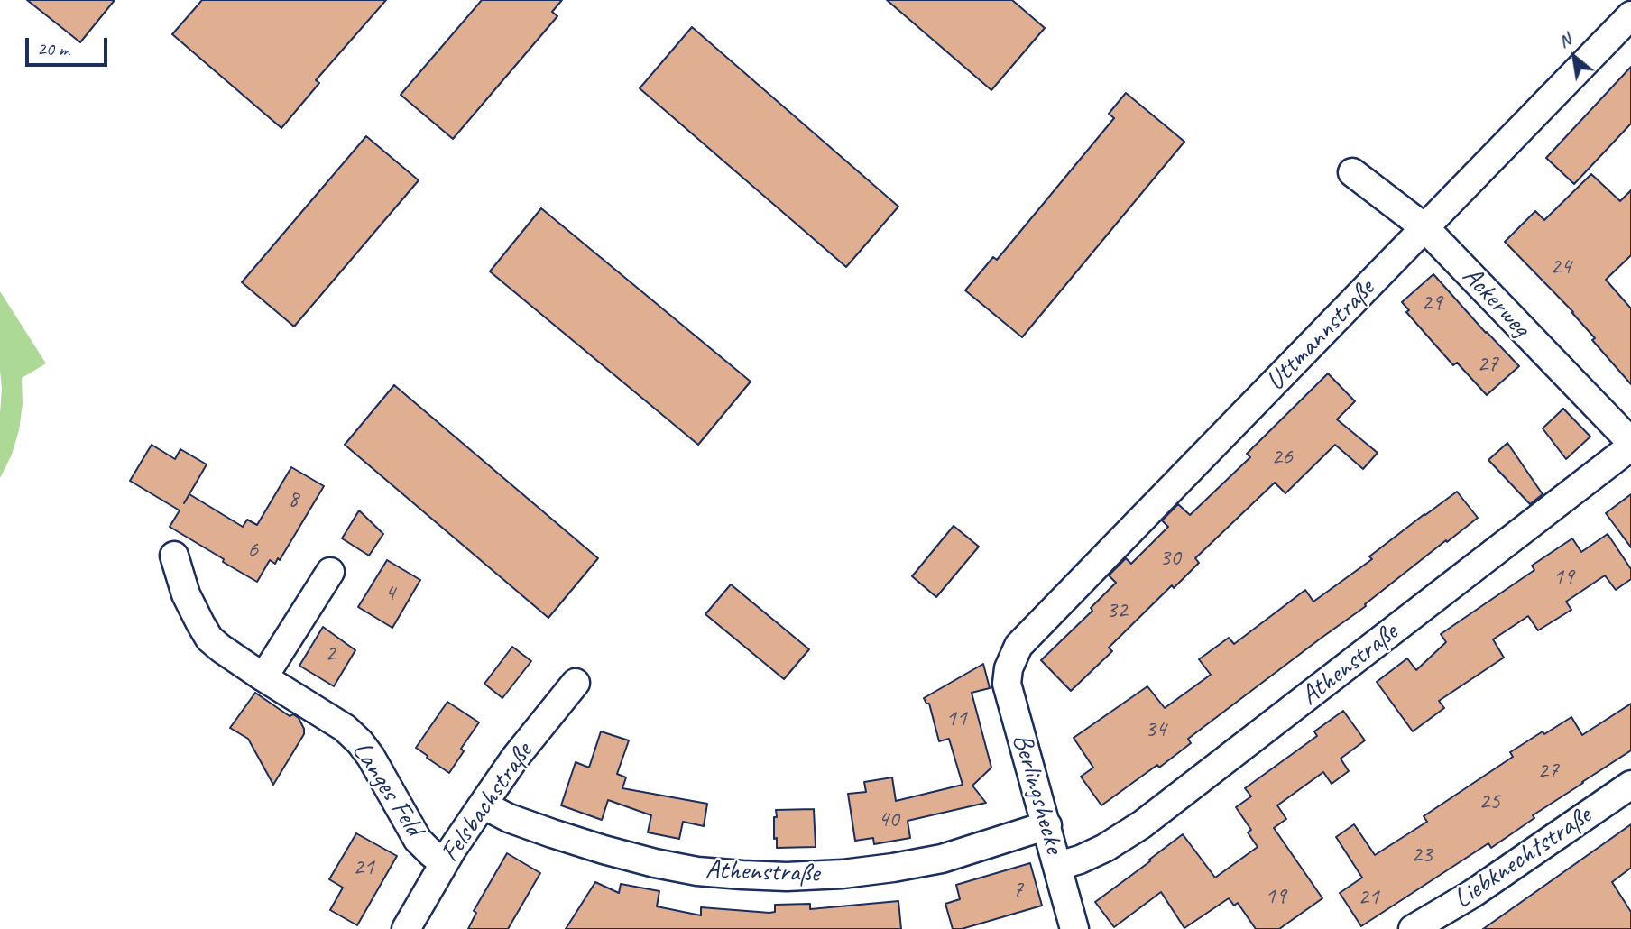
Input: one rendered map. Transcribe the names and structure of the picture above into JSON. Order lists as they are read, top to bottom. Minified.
{"streets":{"street":["Ackerweg","Uttmannstraße","Athenstraße","Langes Feld","Berlingshecke","Felsbachstraße","Liebknechtstraße"]},"crossings":[["Ackerweg","Uttmannstraße"],["Ackerweg","Athenstraße"],["Uttmannstraße","Berlingshecke"],["Athenstraße","Berlingshecke"],["Athenstraße","Felsbachstraße"],["Langes Feld","Felsbachstraße"]],"house_numbers":["24","29","27","26","8","6","30","19","4","32","2","11","34","27","25","40","23","21","7","19","21"],"scale_bar":"20 m","north":"top left"}
